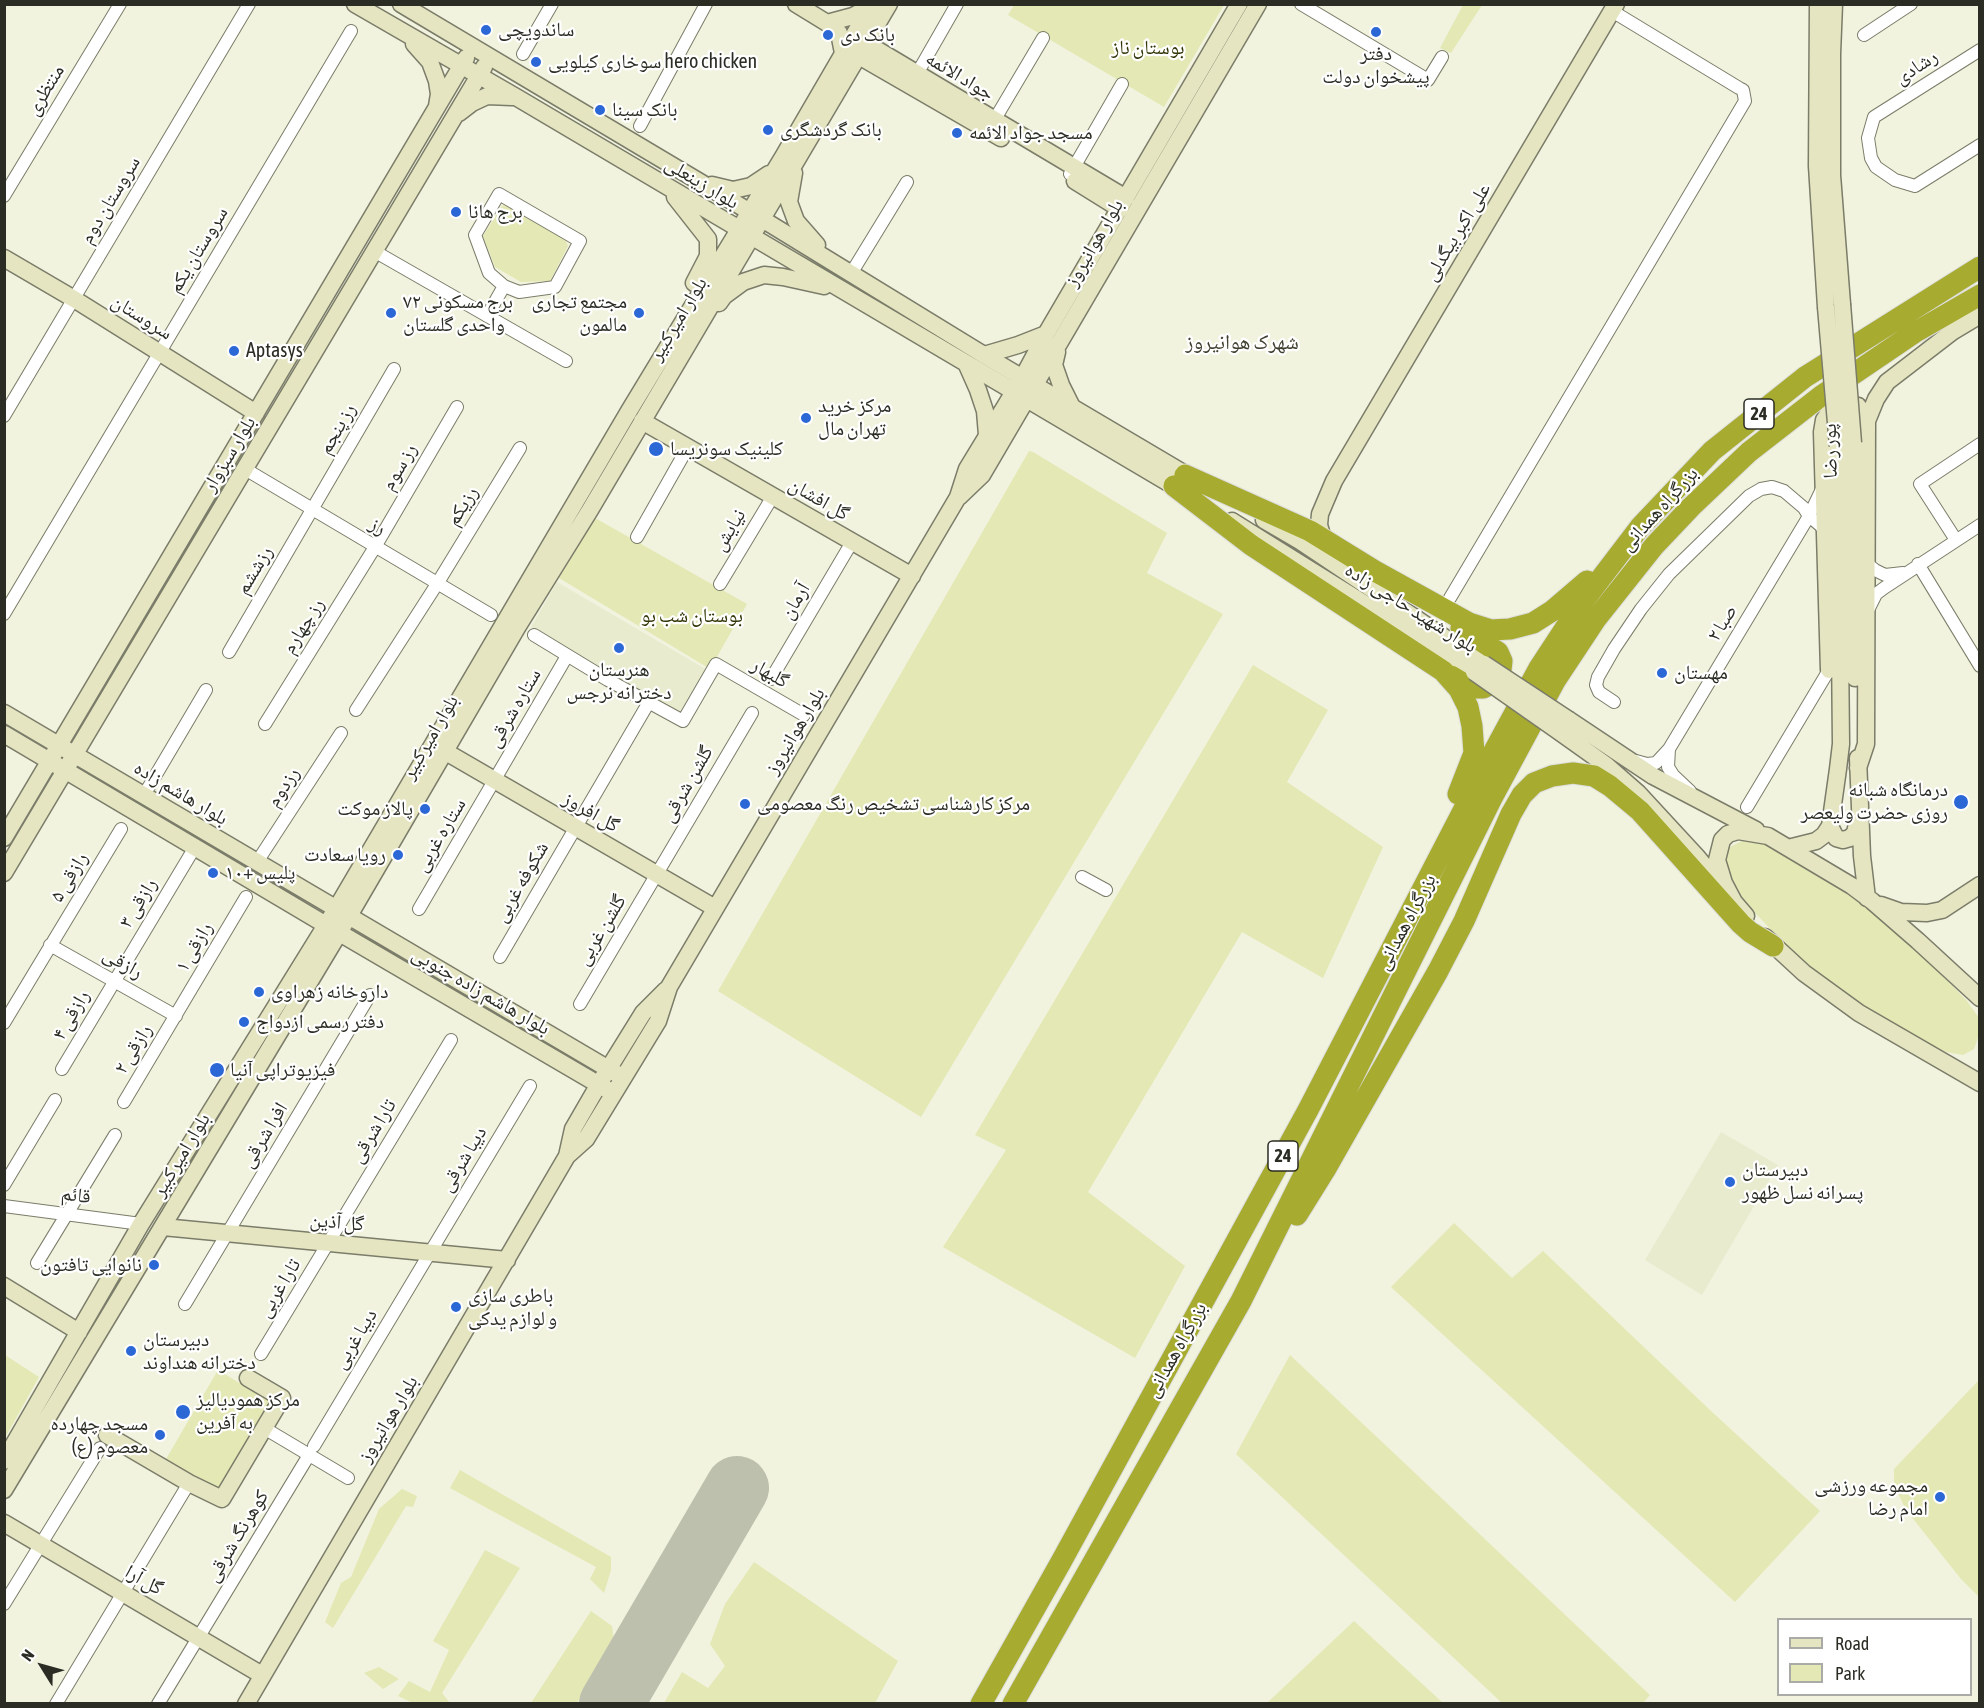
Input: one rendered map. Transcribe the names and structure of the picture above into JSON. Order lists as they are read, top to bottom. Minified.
{"streets":{"highway":["24","بزرگراه همدانی"],"main road":["جواد الائمه","بلوار زینعلی","علی اکبر بیگدلی","بلوار هوانیروز","سروستان","بلوار امیرکبیر","پور رضا","بلوار سبزوار","گل افشان","بلوار شهید حاجی زاده","بلوار هاشم زاده","گل افروز","بلوار هاشم زاده جنوبی","گل آذین","گل آرا"],"street":["رشادی","منتظری","سروستان دوم","سروستان یکم","رز پنجم","رز سوم","رزیکم","رز","نیایش","رزششم","آرمان","صبا ۲","رز چهارم","گلبهار","ستاره شرقی","گلشن شرقی","رزدوم","ستاره غربی","رازقی ۵","شکوفه غربی","رازقی ۳","گلشن غربی","رازقی ۱","رازقی","رازقی ۴","رازقی ۲","تارا شرقی","افرا شرقی","دیبا شرقی","قائم","تارا غربی","دیبا غربی","کوهرنگ شرقی"]},"crossings":[["جواد الائمه","بلوار هوانیروز"],["جواد الائمه","بلوار امیرکبیر"],["بلوار زینعلی","بلوار هوانیروز"],["بلوار زینعلی","بلوار امیرکبیر"],["بلوار زینعلی","بلوار سبزوار"],["بلوار زینعلی","بلوار شهید حاجی زاده"],["سروستان دوم","سروستان"],["بلوار هوانیروز","گل افشان"],["بلوار هوانیروز","بلوار شهید حاجی زاده"],["بلوار هوانیروز","گل افروز"],["بلوار هوانیروز","بلوار هاشم زاده جنوبی"],["بلوار هوانیروز","گل آذین"],["بلوار هوانیروز","گل آرا"],["سروستان یکم","سروستان"],["سروستان","بلوار سبزوار"],["بلوار امیرکبیر","گل افشان"],["بلوار امیرکبیر","بلوار هاشم زاده"],["بلوار امیرکبیر","گل افروز"],["بلوار امیرکبیر","بلوار هاشم زاده جنوبی"],["بلوار امیرکبیر","قائم"],["بلوار امیرکبیر","گل آذین"],["رز پنجم","رز"],["رز پنجم","رزششم"],["پور رضا","بلوار شهید حاجی زاده"],["بلوار سبزوار","رز"],["بلوار سبزوار","بلوار هاشم زاده"],["رز سوم","رز"],["رز سوم","رز چهارم"],["گل افشان","نیایش"],["گل افشان","آرمان"],["رزیکم","رز"],["رز","رزششم"],["رز","رز چهارم"],["گلبهار","شکوفه غربی"],["ستاره شرقی","گل افروز"],["ستاره شرقی","ستاره غربی"],["گلشن شرقی","گل افروز"],["گلشن شرقی","گلشن غربی"],["رزدوم","بلوار هاشم زاده"],["بلوار هاشم زاده","رازقی ۳"],["بلوار هاشم زاده","بلوار هاشم زاده جنوبی"],["گل افروز","ستاره غربی"],["گل افروز","شکوفه غربی"],["گل افروز","گلشن غربی"],["رازقی ۵","رازقی"],["رازقی ۳","رازقی"],["رازقی ۳","رازقی ۴"],["رازقی ۱","رازقی"],["رازقی ۱","رازقی ۲"],["رازقی","رازقی ۴"],["رازقی","رازقی ۲"],["تارا شرقی","گل آذین"],["تارا شرقی","تارا غربی"],["افرا شرقی","گل آذین"],["دیبا شرقی","گل آذین"],["دیبا شرقی","دیبا غربی"],["گل آذین","تارا غربی"],["گل آذین","دیبا غربی"],["دیبا غربی","کوهرنگ شرقی"],["کوهرنگ شرقی","گل آرا"]],"districts":["شهرک هوانیروز"],"parks":["بوستان ناز","بوستان شب بو"],"places":["ساندویچی","دفتر پیشخوان دولت","بانک دی","سوخاری کیلویی hero chicken","بانک سینا","بانک گردشگری","مسجد جواد الائمه","برج هانا","برج مسکونی ۷۲ واحدی گلستان","مجتمع تجاری مالمون","Aptasys","مرکز خرید تهران مال","کلینیک سونریسا","هنرستان دخترانه نرجس","مهستان","درمانگاه شبانه روزی حضرت ولیعصر","مرکز کارشناسی تشخیص رنگ معصومی","پالاز موکت","رویا سعادت","پلیس +۱۰","داروخانه زهراوی","دفتر رسمی ازدواج","فیزیوتراپی آنیا","دبیرستان پسرانه نسل ظهور","نانوایی تافتون","باطری سازی و لوازم یدکی","دبیرستان دخترانه هنداوند","مرکز همودیالیز به آفرین","مسجد چهارده معصوم (ع)","مجموعه ورزشی امام رضا"],"legend":["Road","Park"],"north":"top left"}
